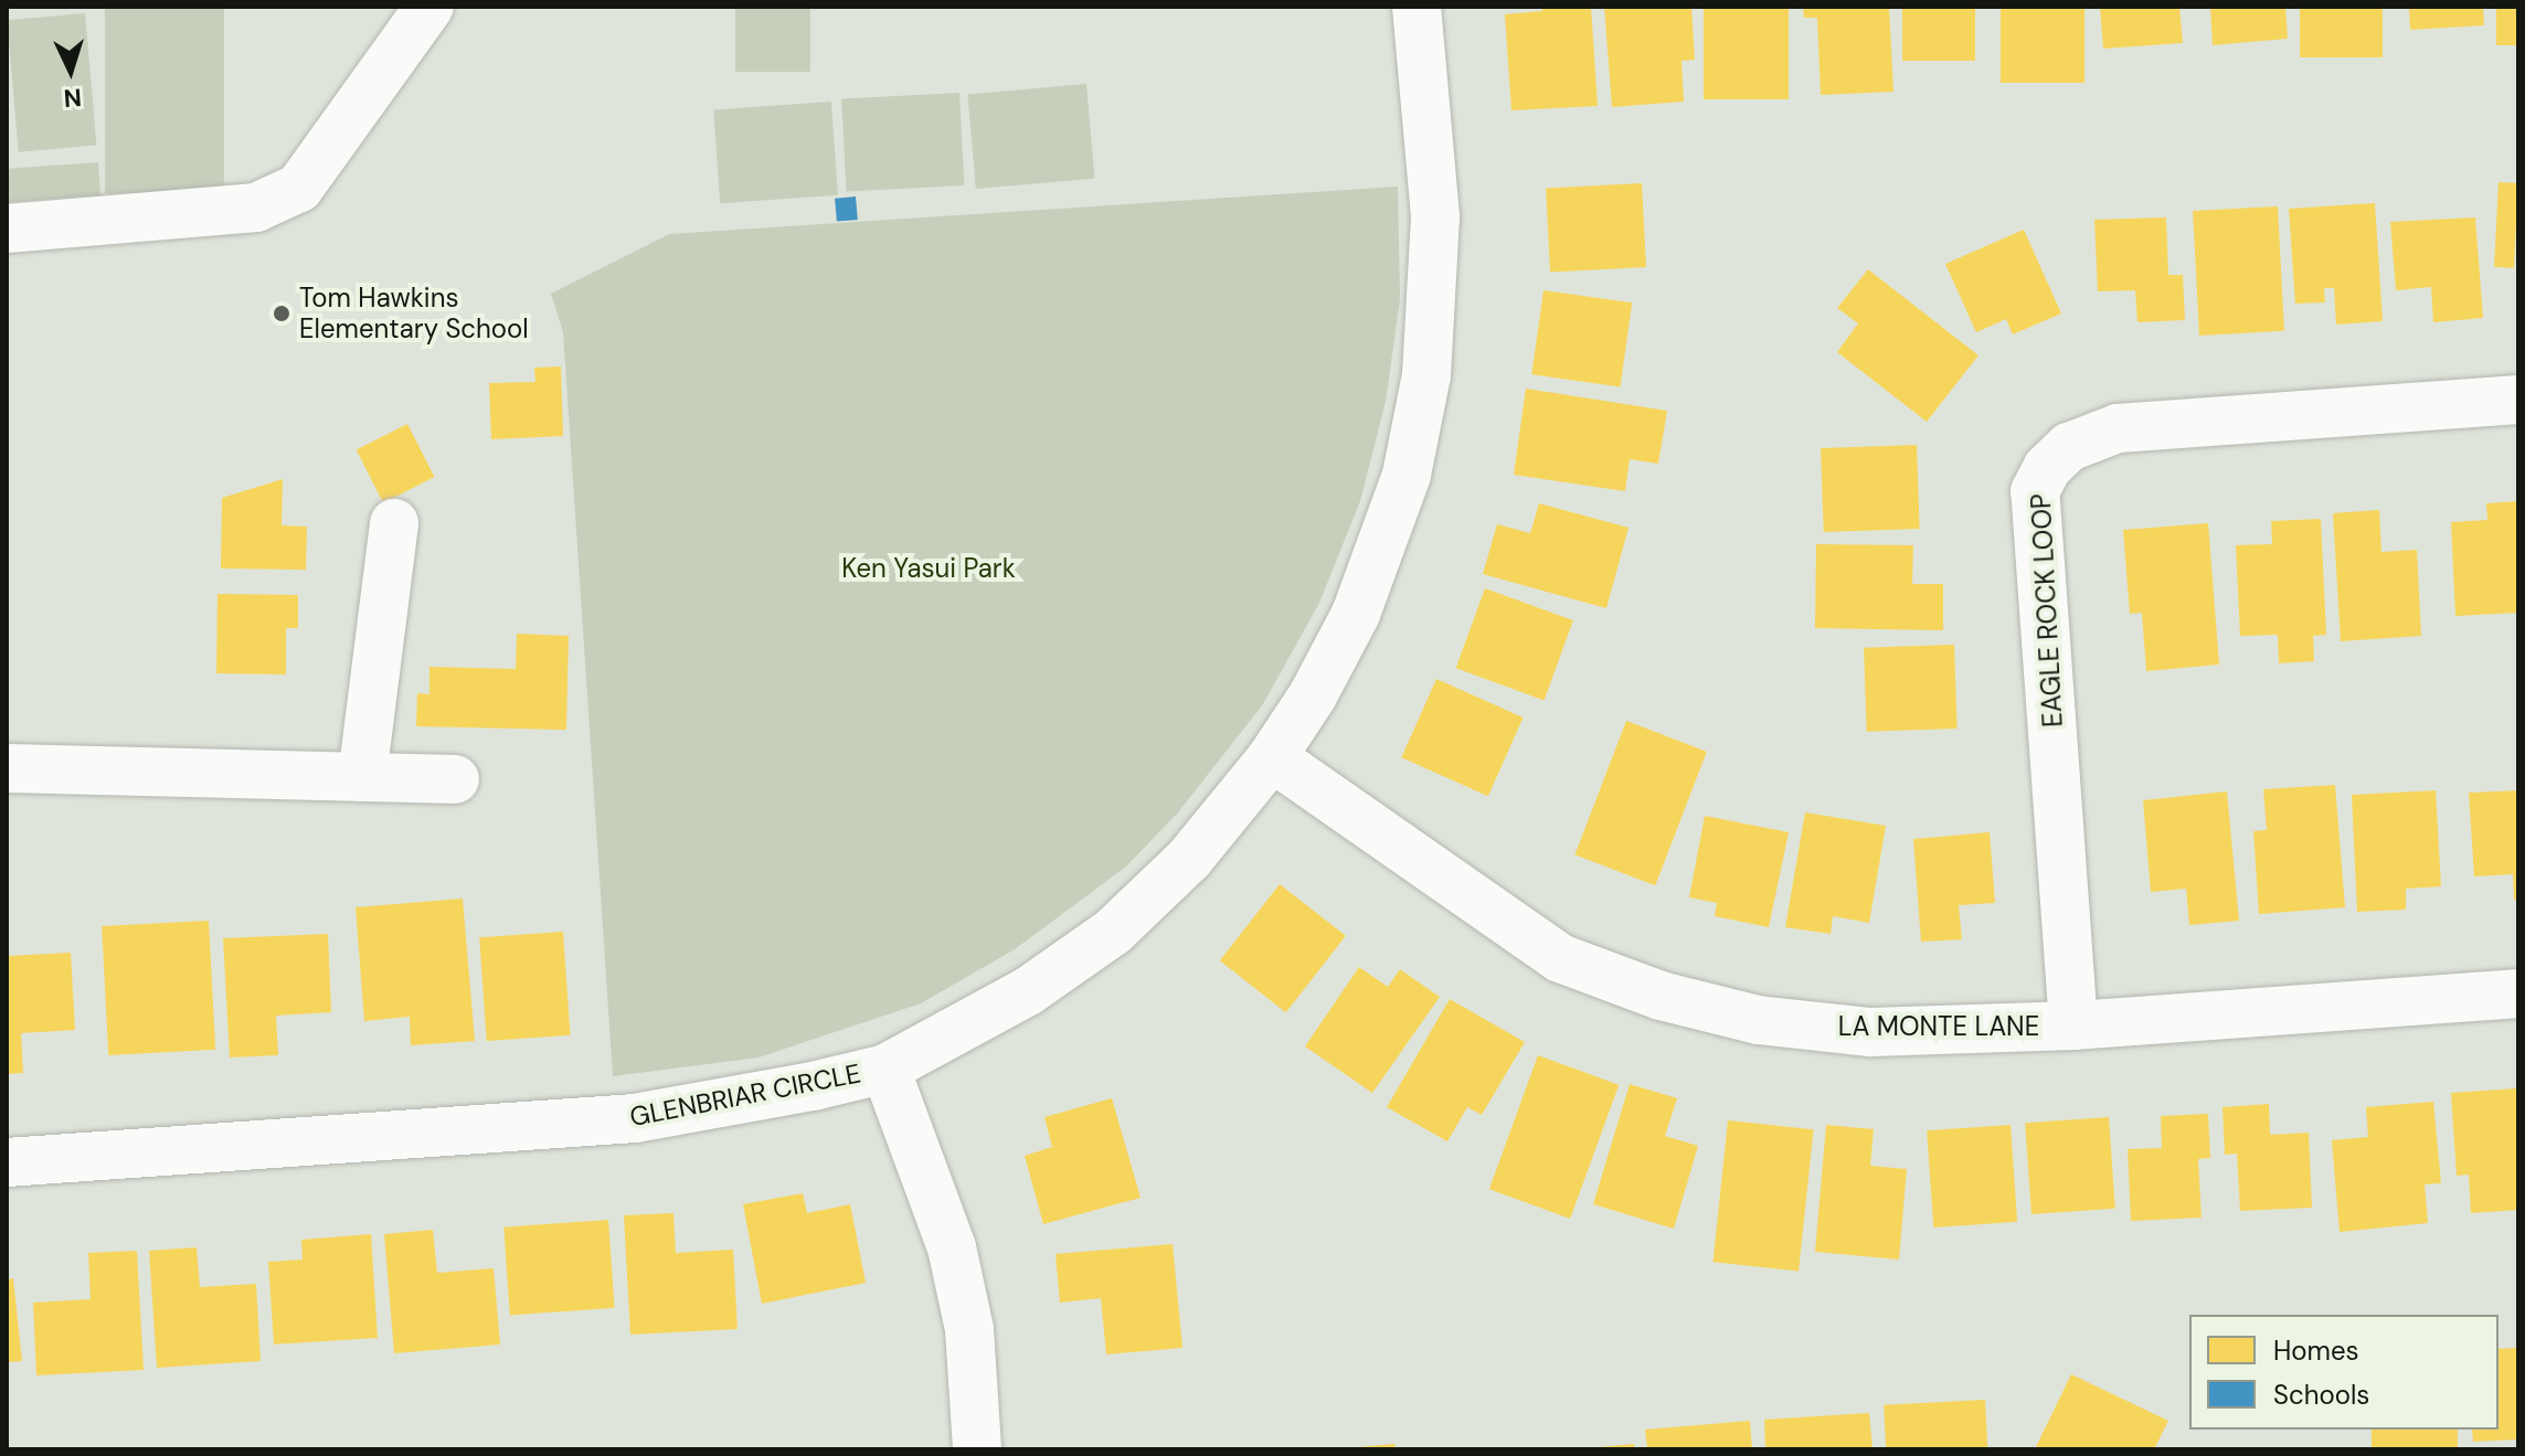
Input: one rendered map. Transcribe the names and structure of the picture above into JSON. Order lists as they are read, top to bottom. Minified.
{"streets":{"street":["EAGLE ROCK LOOP","LA MONTE LANE","GLENBRIAR CIRCLE"]},"crossings":[["EAGLE ROCK LOOP","LA MONTE LANE"],["LA MONTE LANE","GLENBRIAR CIRCLE"]],"parks":["Ken Yasui Park"],"places":["Tom Hawkins Elementary School"],"legend":["Homes","Schools"],"north":"bottom"}
